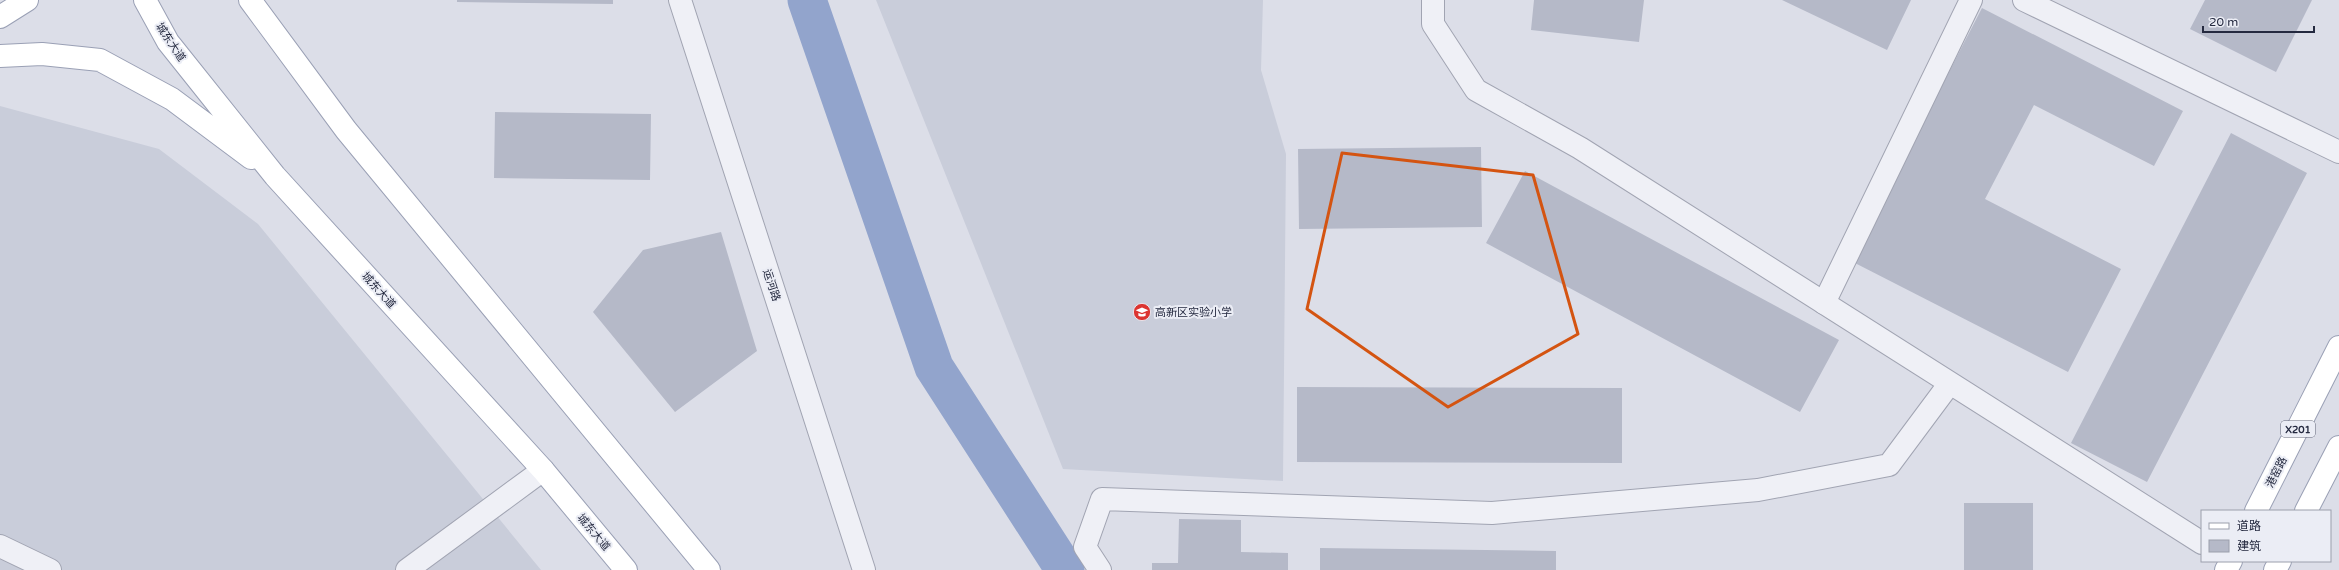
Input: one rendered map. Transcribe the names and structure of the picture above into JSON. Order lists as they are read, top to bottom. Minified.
{"streets":{"main road":["城东大道","X201","港窑路"],"street":["运河路"]},"places":{"school or university":["高新区实验小学"]},"legend":["道路","建筑"],"scale_bar":"20 m"}
